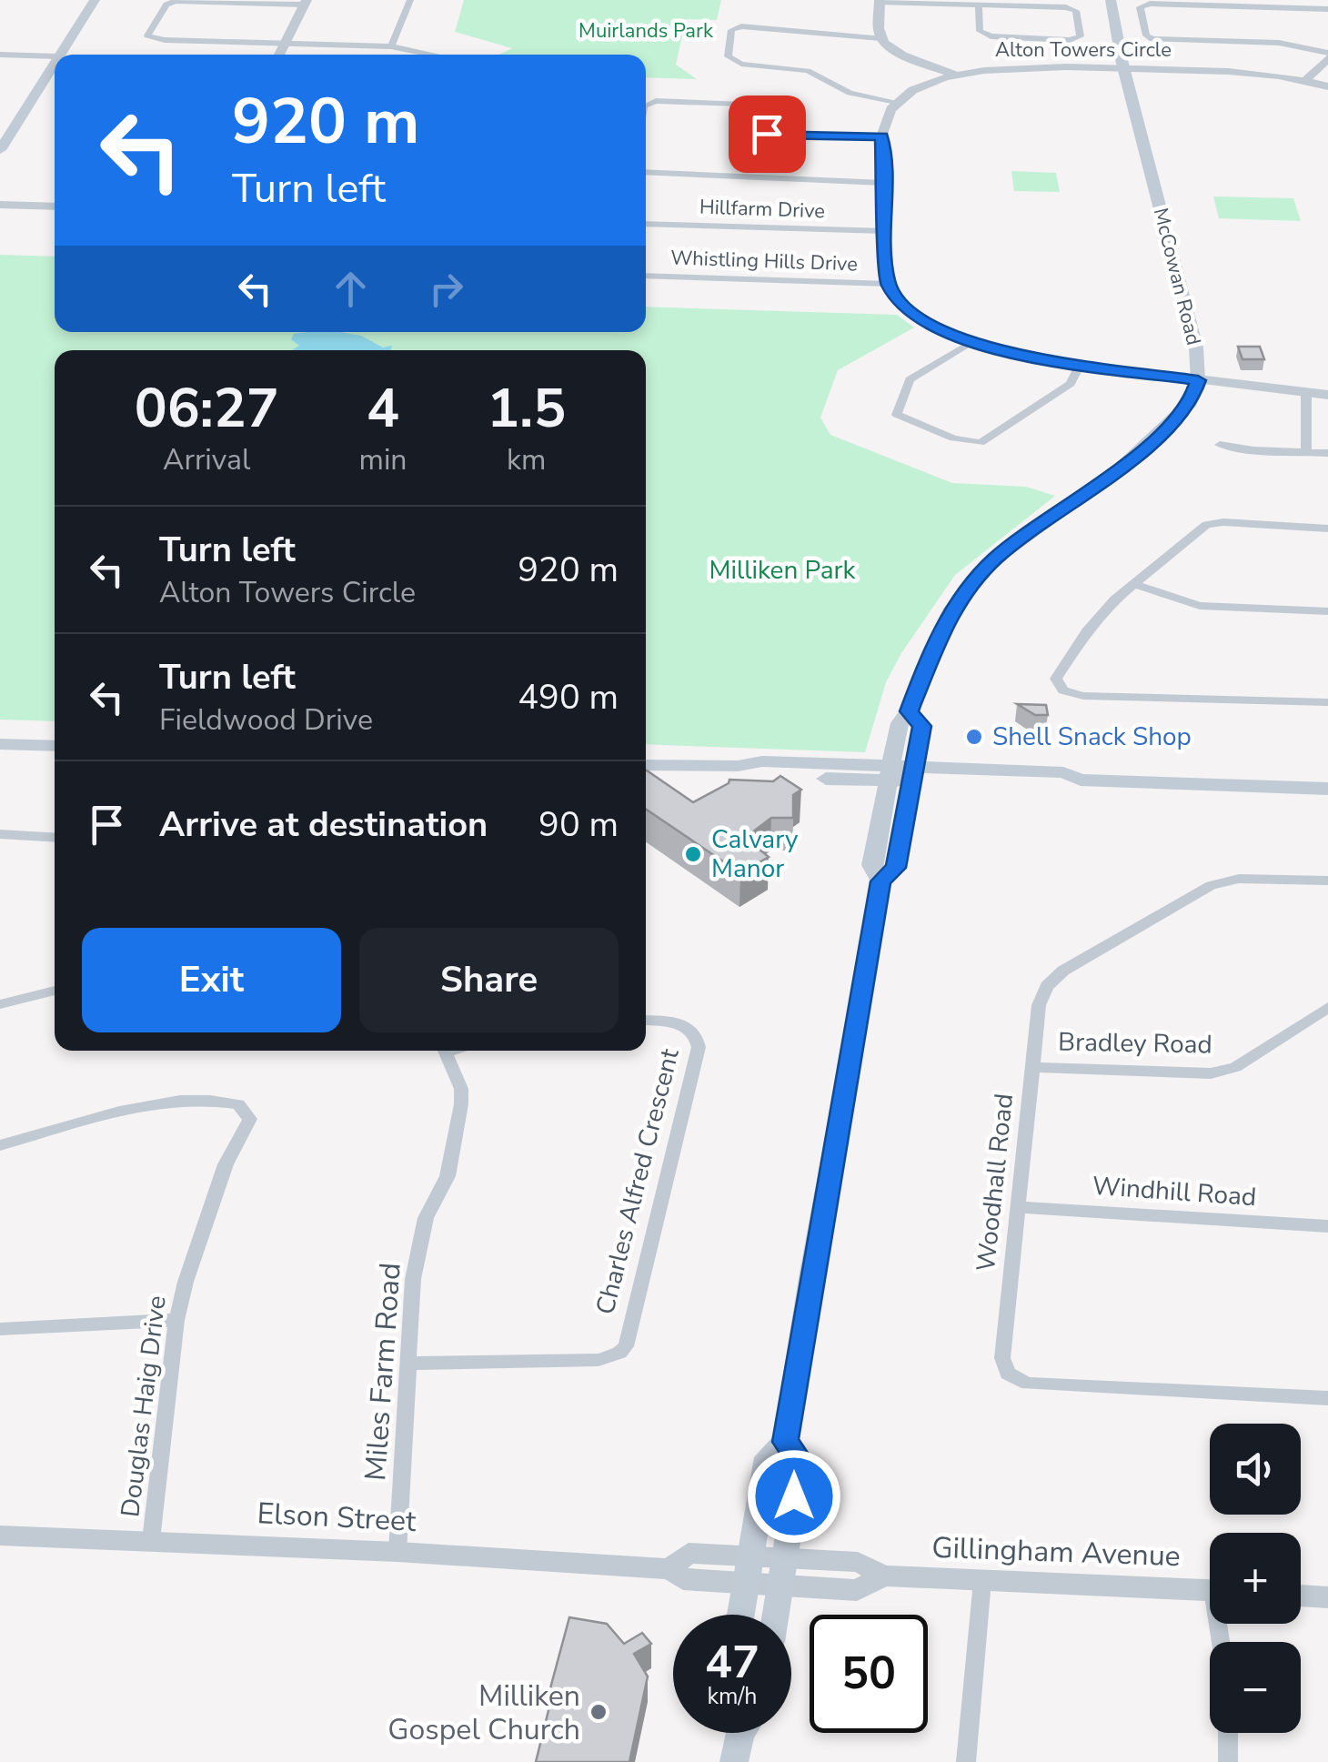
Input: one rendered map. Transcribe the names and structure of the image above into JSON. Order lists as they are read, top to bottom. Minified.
{"streets":{"main road":["McCowan Road"],"street":["Alton Towers Circle","Hillfarm Drive","Whistling Hills Drive","Bradley Road","Charles Alfred Crescent","Woodhall Road","Windhill Road","Miles Farm Road","Douglas Haig Drive","Elson Street","Gillingham Avenue"]},"crossings":[["Alton Towers Circle","McCowan Road"],["McCowan Road","Elson Street"],["McCowan Road","Gillingham Avenue"],["Bradley Road","Woodhall Road"],["Charles Alfred Crescent","Miles Farm Road"],["Woodhall Road","Windhill Road"],["Miles Farm Road","Elson Street"],["Douglas Haig Drive","Elson Street"],["Elson Street","Gillingham Avenue"]],"parks":["Muirlands Park","Milliken Park"],"places":["Shell Snack Shop","Calvary Manor","Milliken Gospel Church"],"page":{"turn":["920 m","Turn left"],"eta":["06:27","Arrival","4","min","1.5","km"],"list":[{"name":"Turn left","note":"Alton Towers Circle","value":"920 m"},{"name":"Turn left","note":"Fieldwood Drive","value":"490 m"},{"name":"Arrive at destination","value":"90 m"}],"buttons":["Exit","Share"],"map_buttons":["+","−"],"speed":"47 km/h","limit":"50"}}
